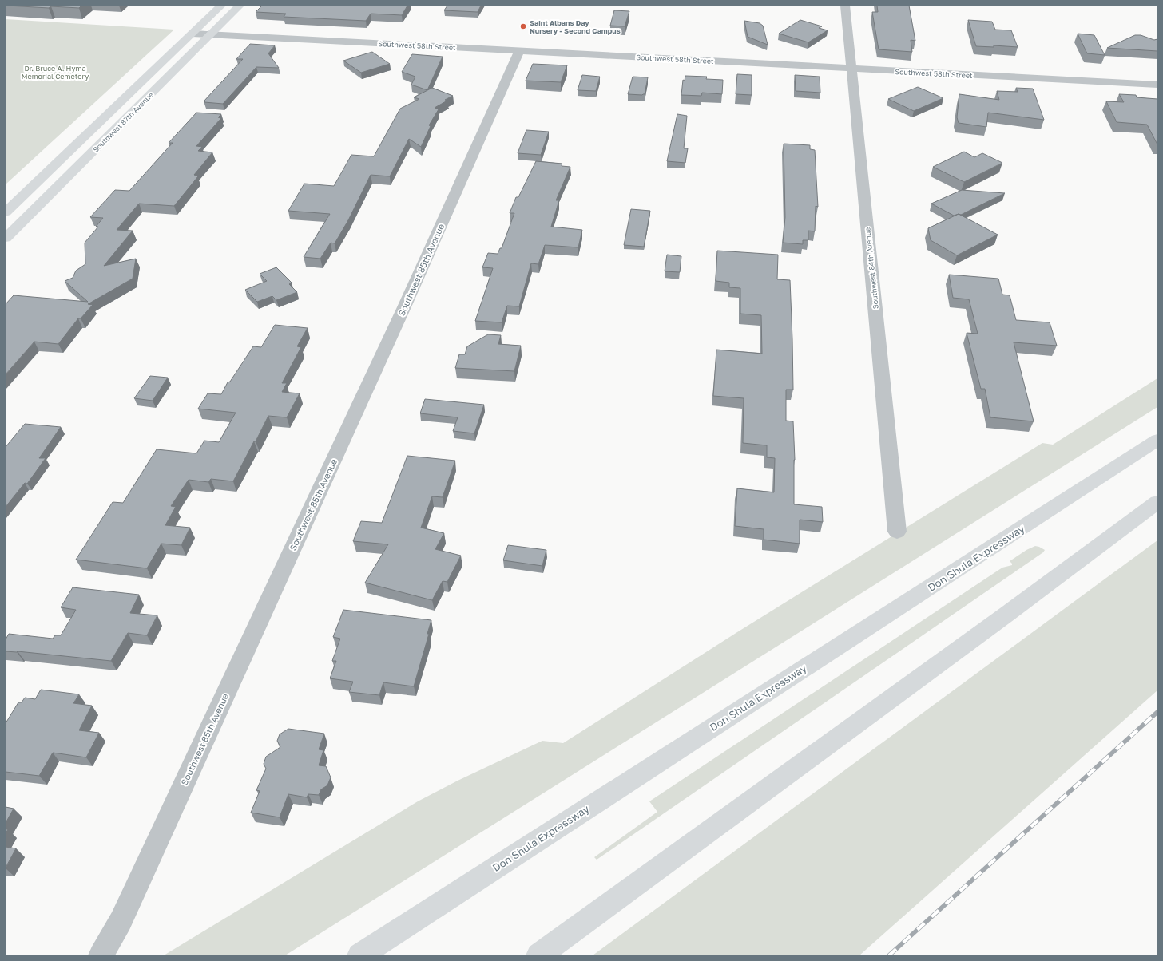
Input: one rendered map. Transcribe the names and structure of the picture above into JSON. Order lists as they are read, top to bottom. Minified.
{"streets":{"main road":["Southwest 87th Avenue","Don Shula Expressway"],"street":["Southwest 58th Street","Southwest 84th Avenue","Southwest 85th Avenue"]},"crossings":[["Southwest 58th Street","Southwest 87th Avenue"],["Southwest 58th Street","Southwest 84th Avenue"],["Southwest 58th Street","Southwest 85th Avenue"]],"parks":["Dr. Bruce A. Hyma Memorial Cemetery"],"places":["Saint Albans Day Nursery - Second Campus"]}
